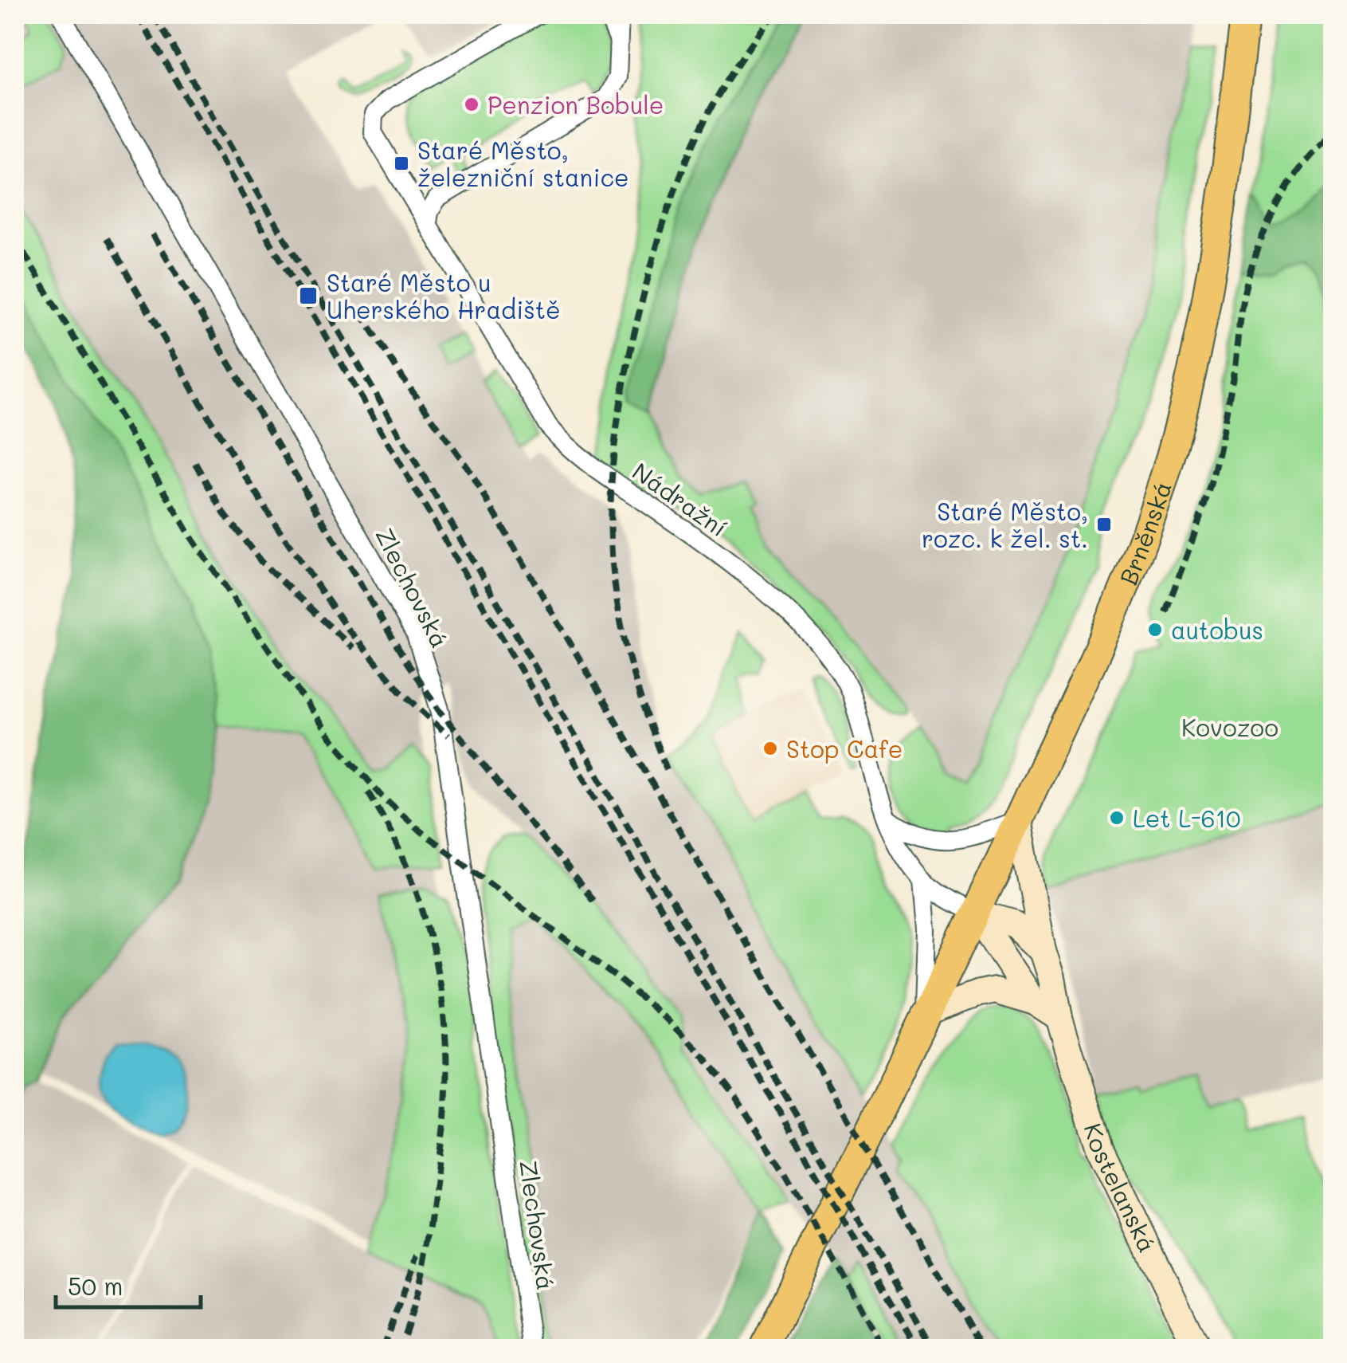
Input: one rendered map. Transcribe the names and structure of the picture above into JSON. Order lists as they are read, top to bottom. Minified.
{"streets":{"main road":["Brněnská","Kostelanská"],"street":["Nádražní","Zlechovská"]},"crossings":[["Nádražní","Brněnská"],["Brněnská","Kostelanská"]],"parks":["Kovozoo"],"places":{"other":["Penzion Bobule","autobus","Stop Cafe","Let L-610"],"transit":["Staré Město, železniční stanice","Staré Město u Uherského Hradiště","Staré Město, rozc. k žel. st."]},"scale_bar":"50 m"}
